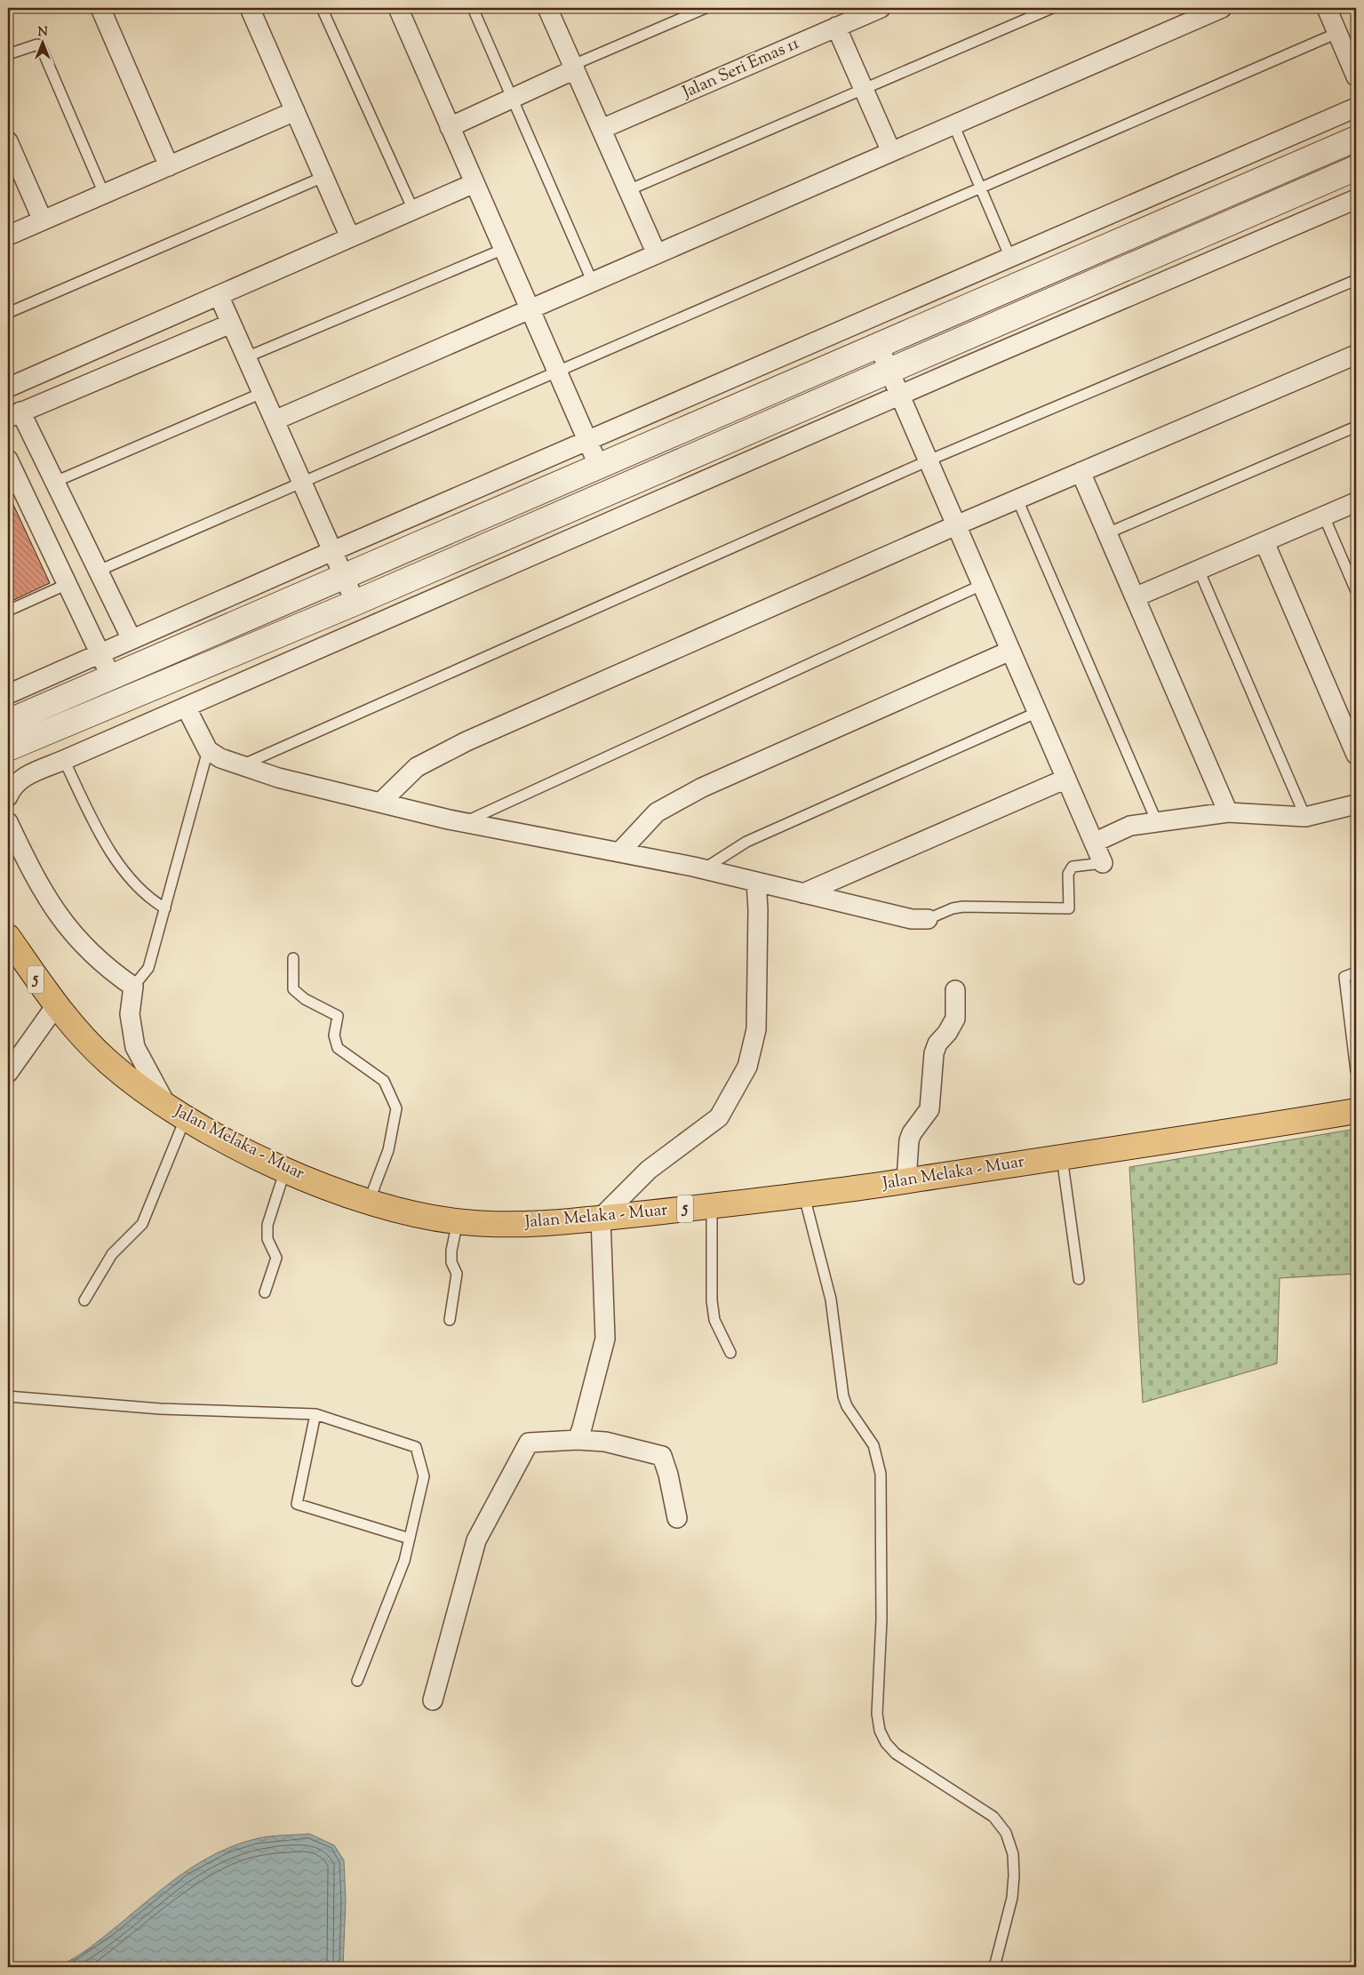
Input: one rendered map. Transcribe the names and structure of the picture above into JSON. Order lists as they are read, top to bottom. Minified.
{"streets":{"main road":["5","Jalan Melaka - Muar"],"street":["Jalan Seri Emas 11"]},"north":"top"}
